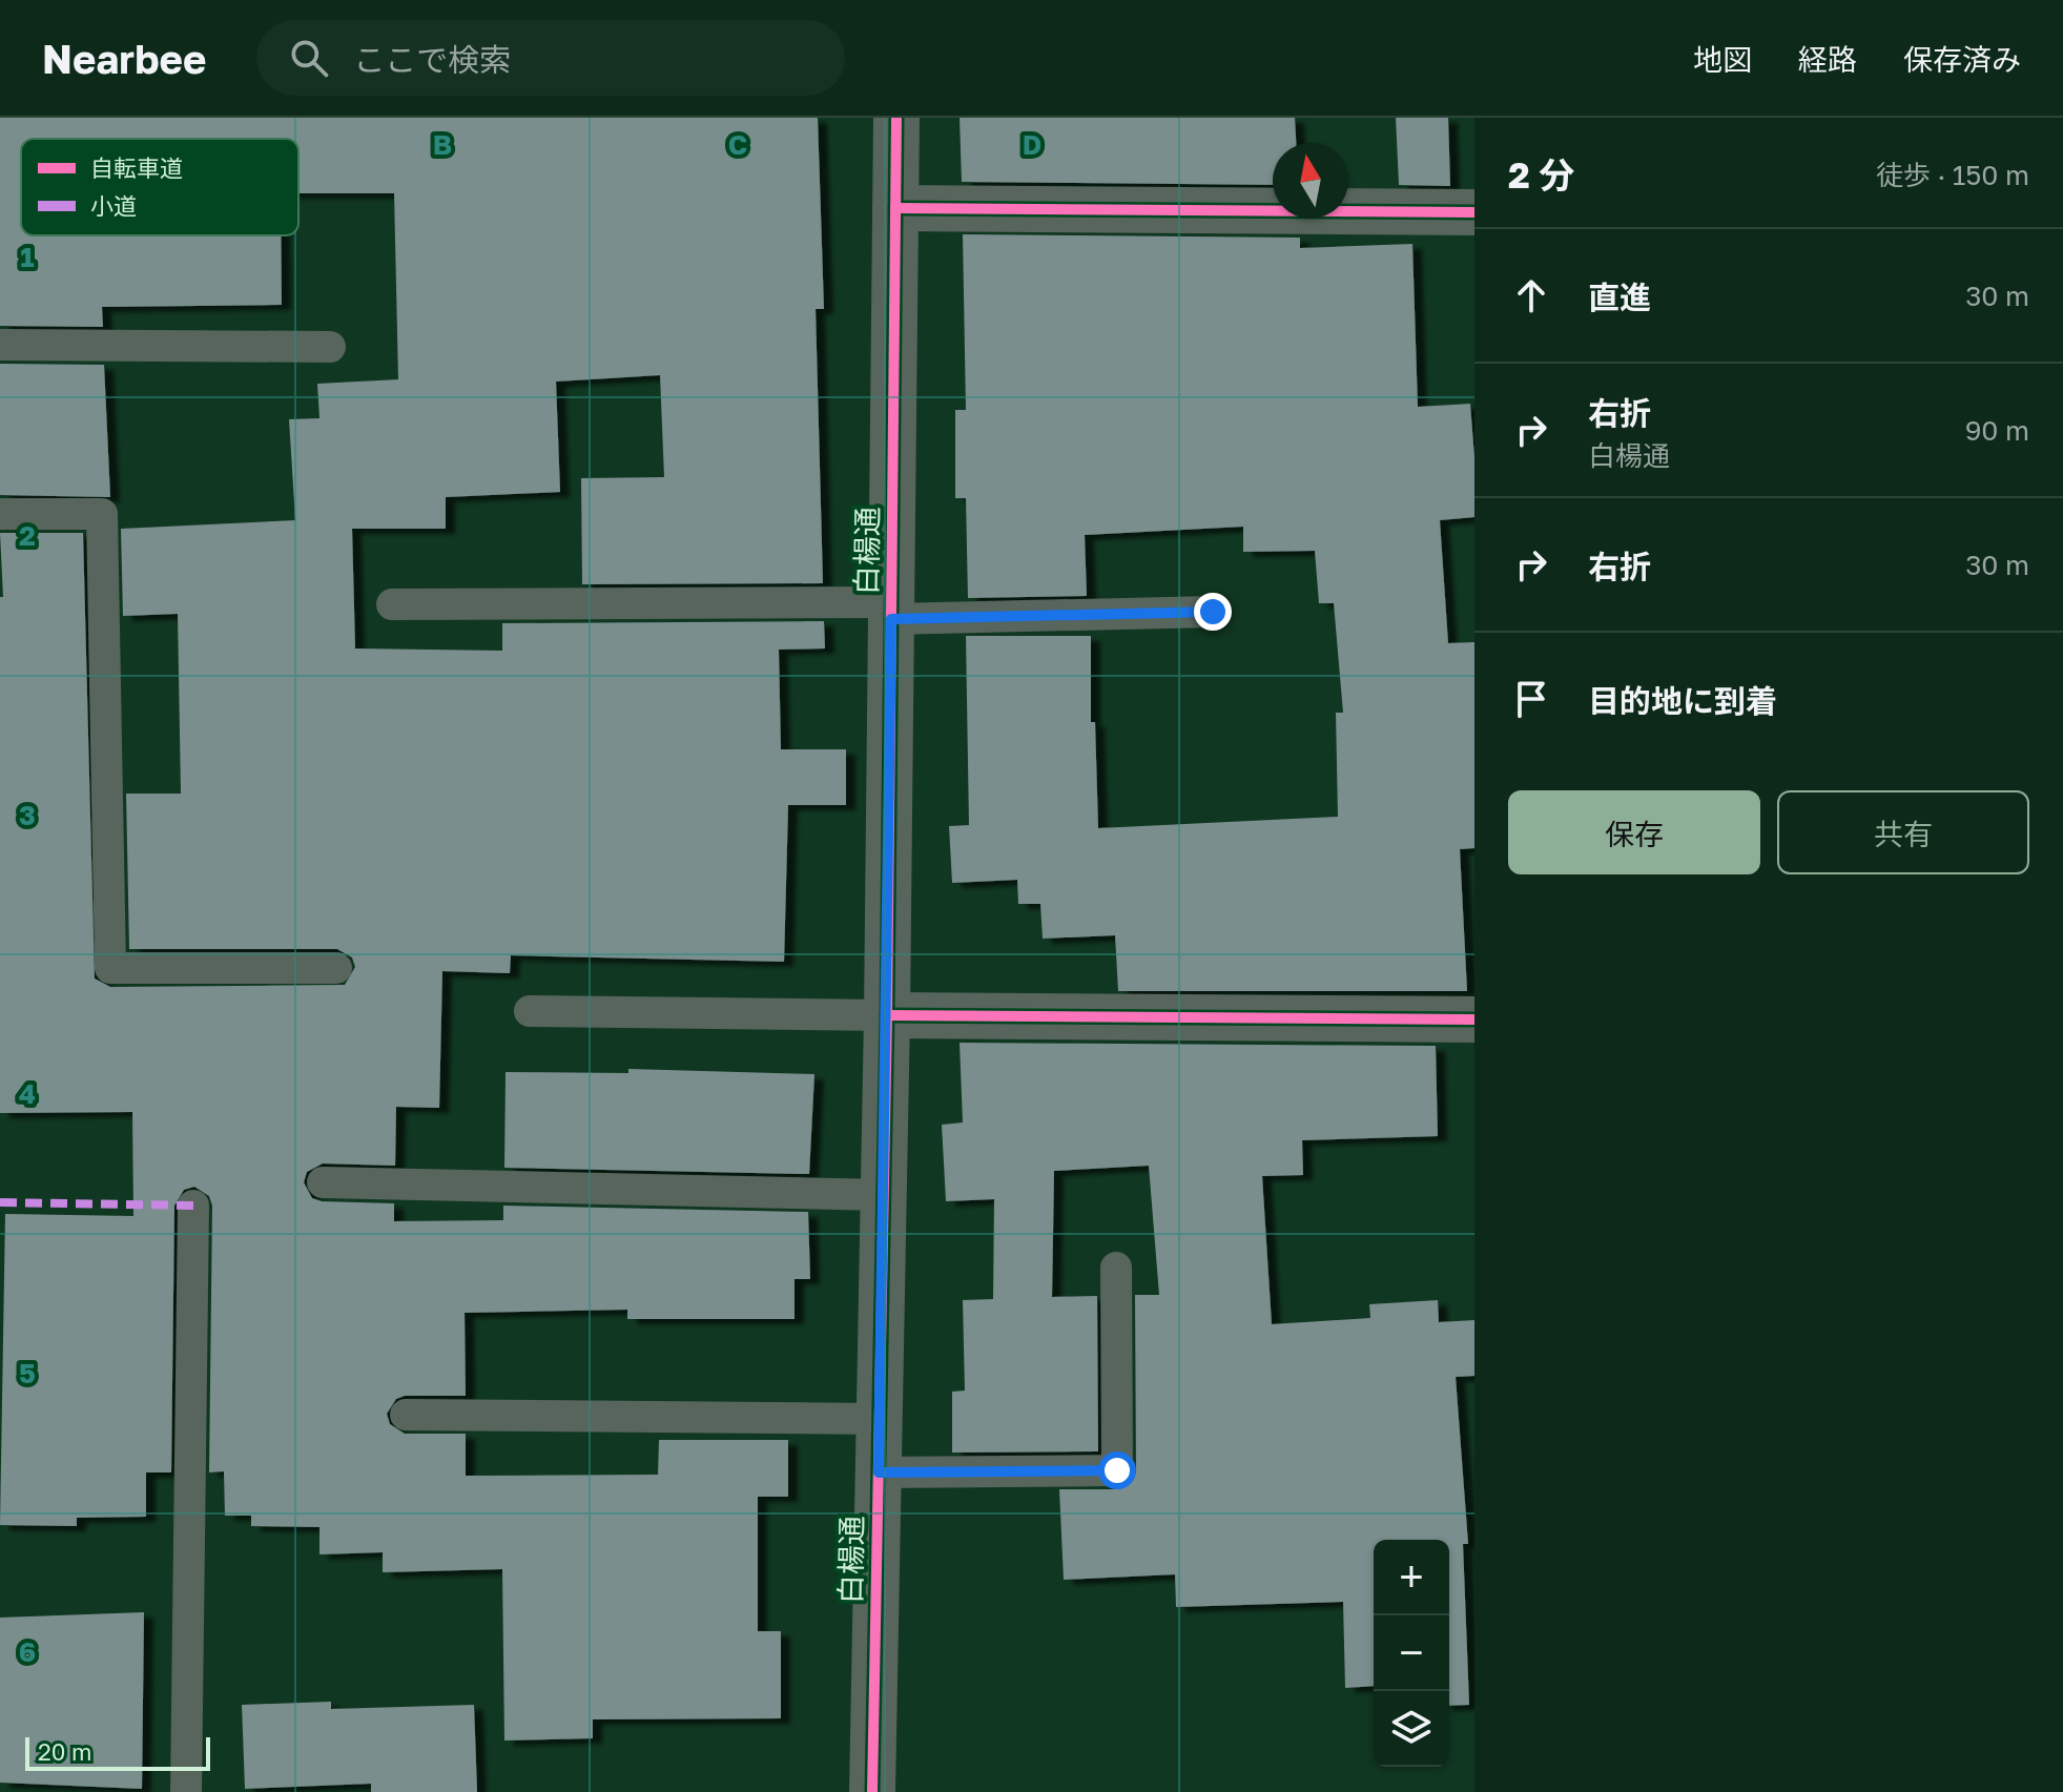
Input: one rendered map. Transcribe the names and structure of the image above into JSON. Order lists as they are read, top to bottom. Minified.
{"streets":{"street":["白楊通"]},"legend":["自転車道","小道"],"scale_bar":"20 m","north":"top","page":{"header":"Nearbee","search":"ここで検索","nav":["地図","経路","保存済み"],"heading":["2 分","徒歩 · 150 m"],"list":[["直進","30 m"],["右折","白楊通","90 m"],["右折","30 m"],"目的地に到着"],"buttons":["保存","共有"],"map_buttons":["+","−"],"scale":"20 m"},"grid":{"columns":["B","C","D"],"rows":["1","2","3","4","5","6"]}}
